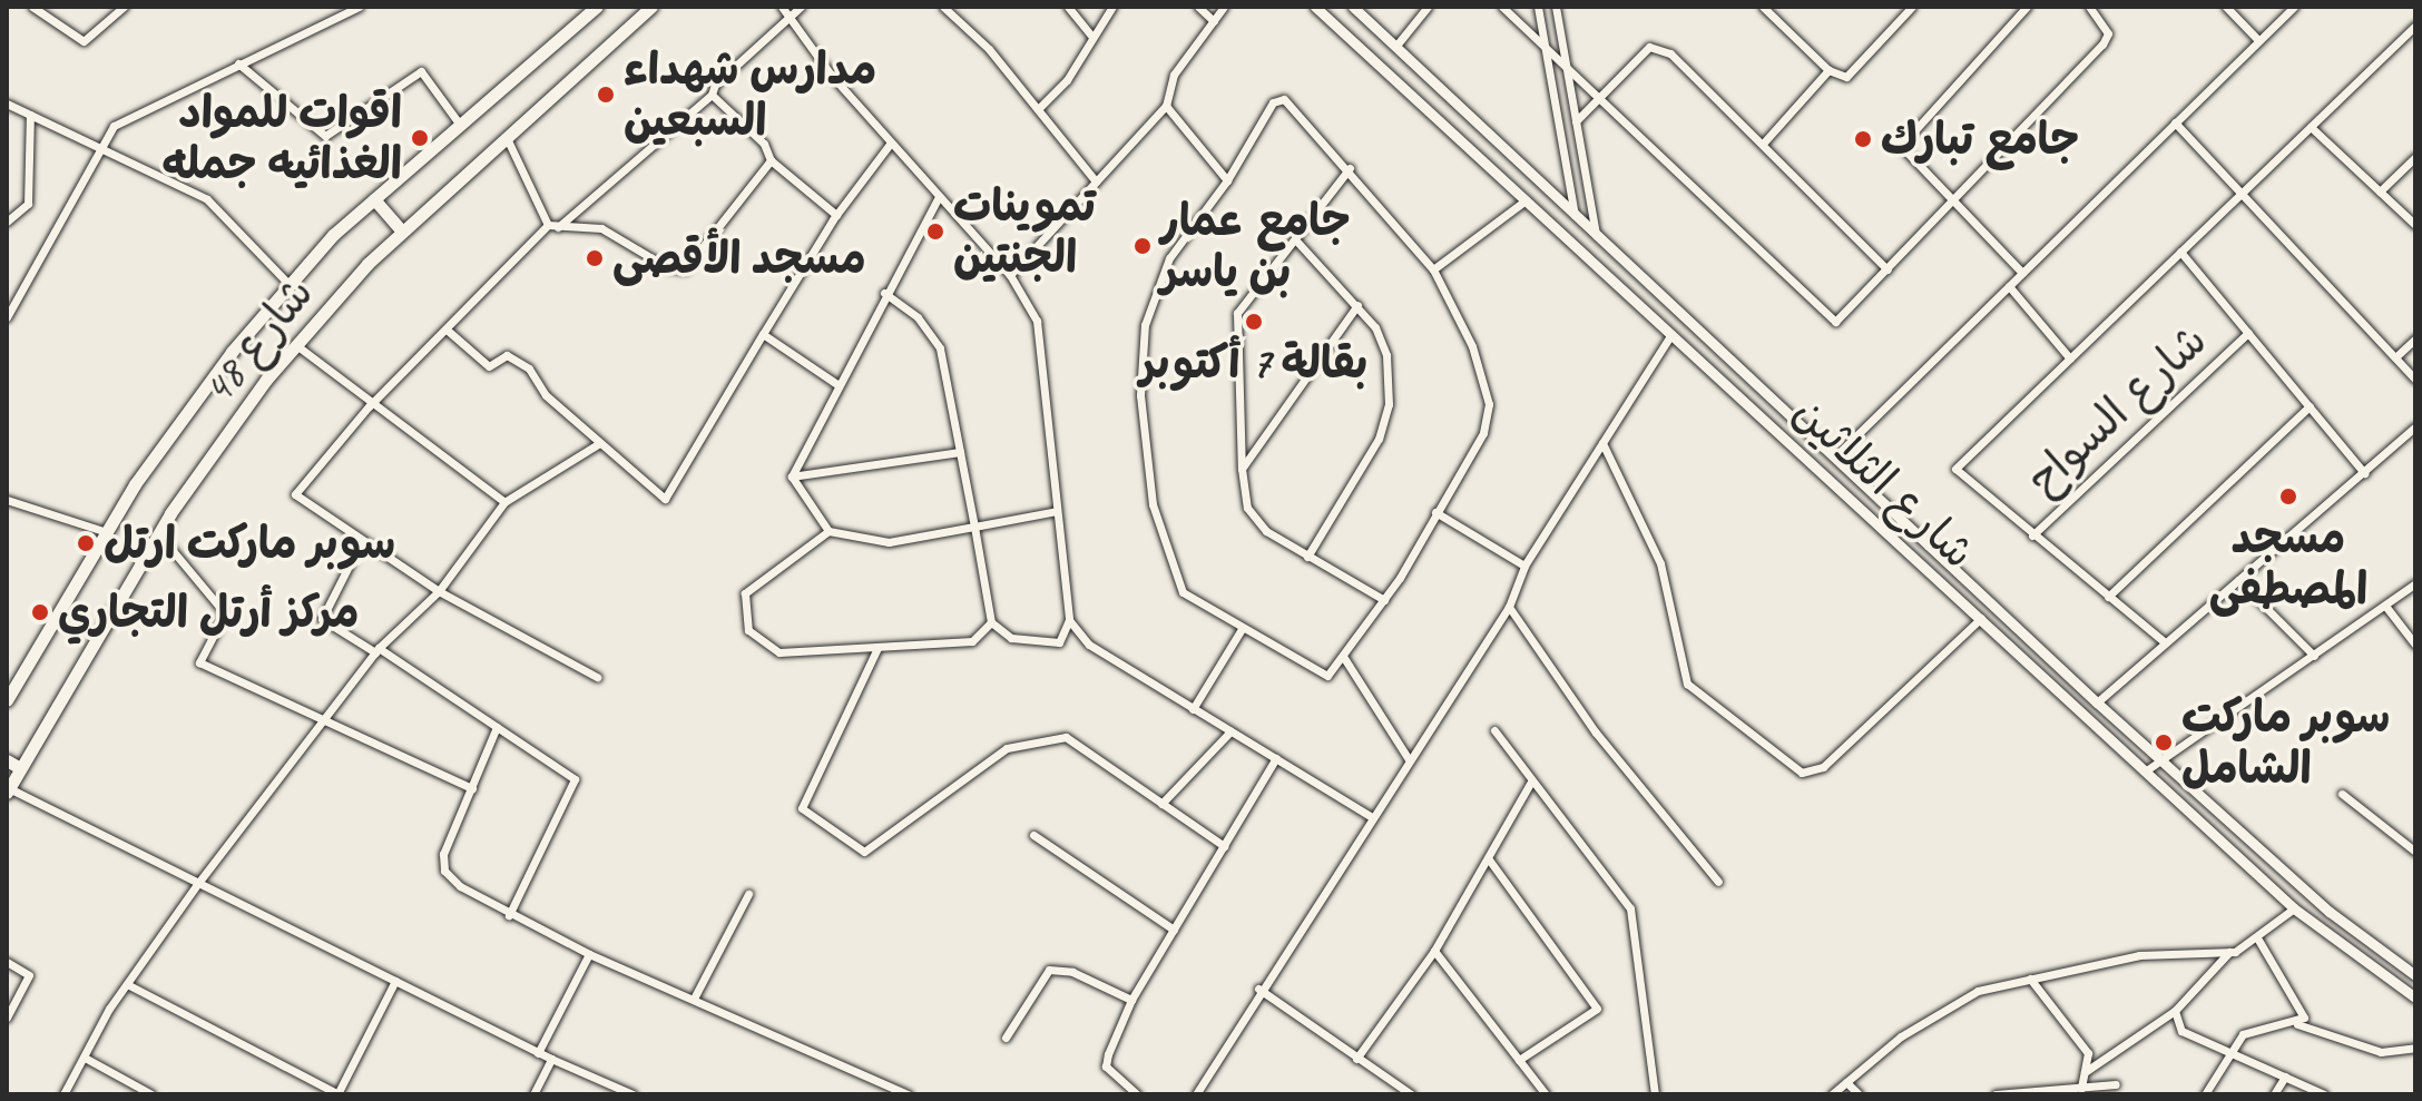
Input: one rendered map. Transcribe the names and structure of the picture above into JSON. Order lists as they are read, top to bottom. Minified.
{"streets":{"main road":["شارع 48"],"street":["شارع السواح","شارع الثلاثين"]},"places":["مدارس شهداء السبعين","اقوات للمواد الغذائيه جمله","جامع تبارك","تموينات الجنتين","جامع عمار بن ياسر","مسجد الأقصى","بقالة 7 أكتوبر","مسجد المصطفى","سوبر ماركت ارتل","مركز أرتل التجاري","سوبر ماركت الشامل"]}
